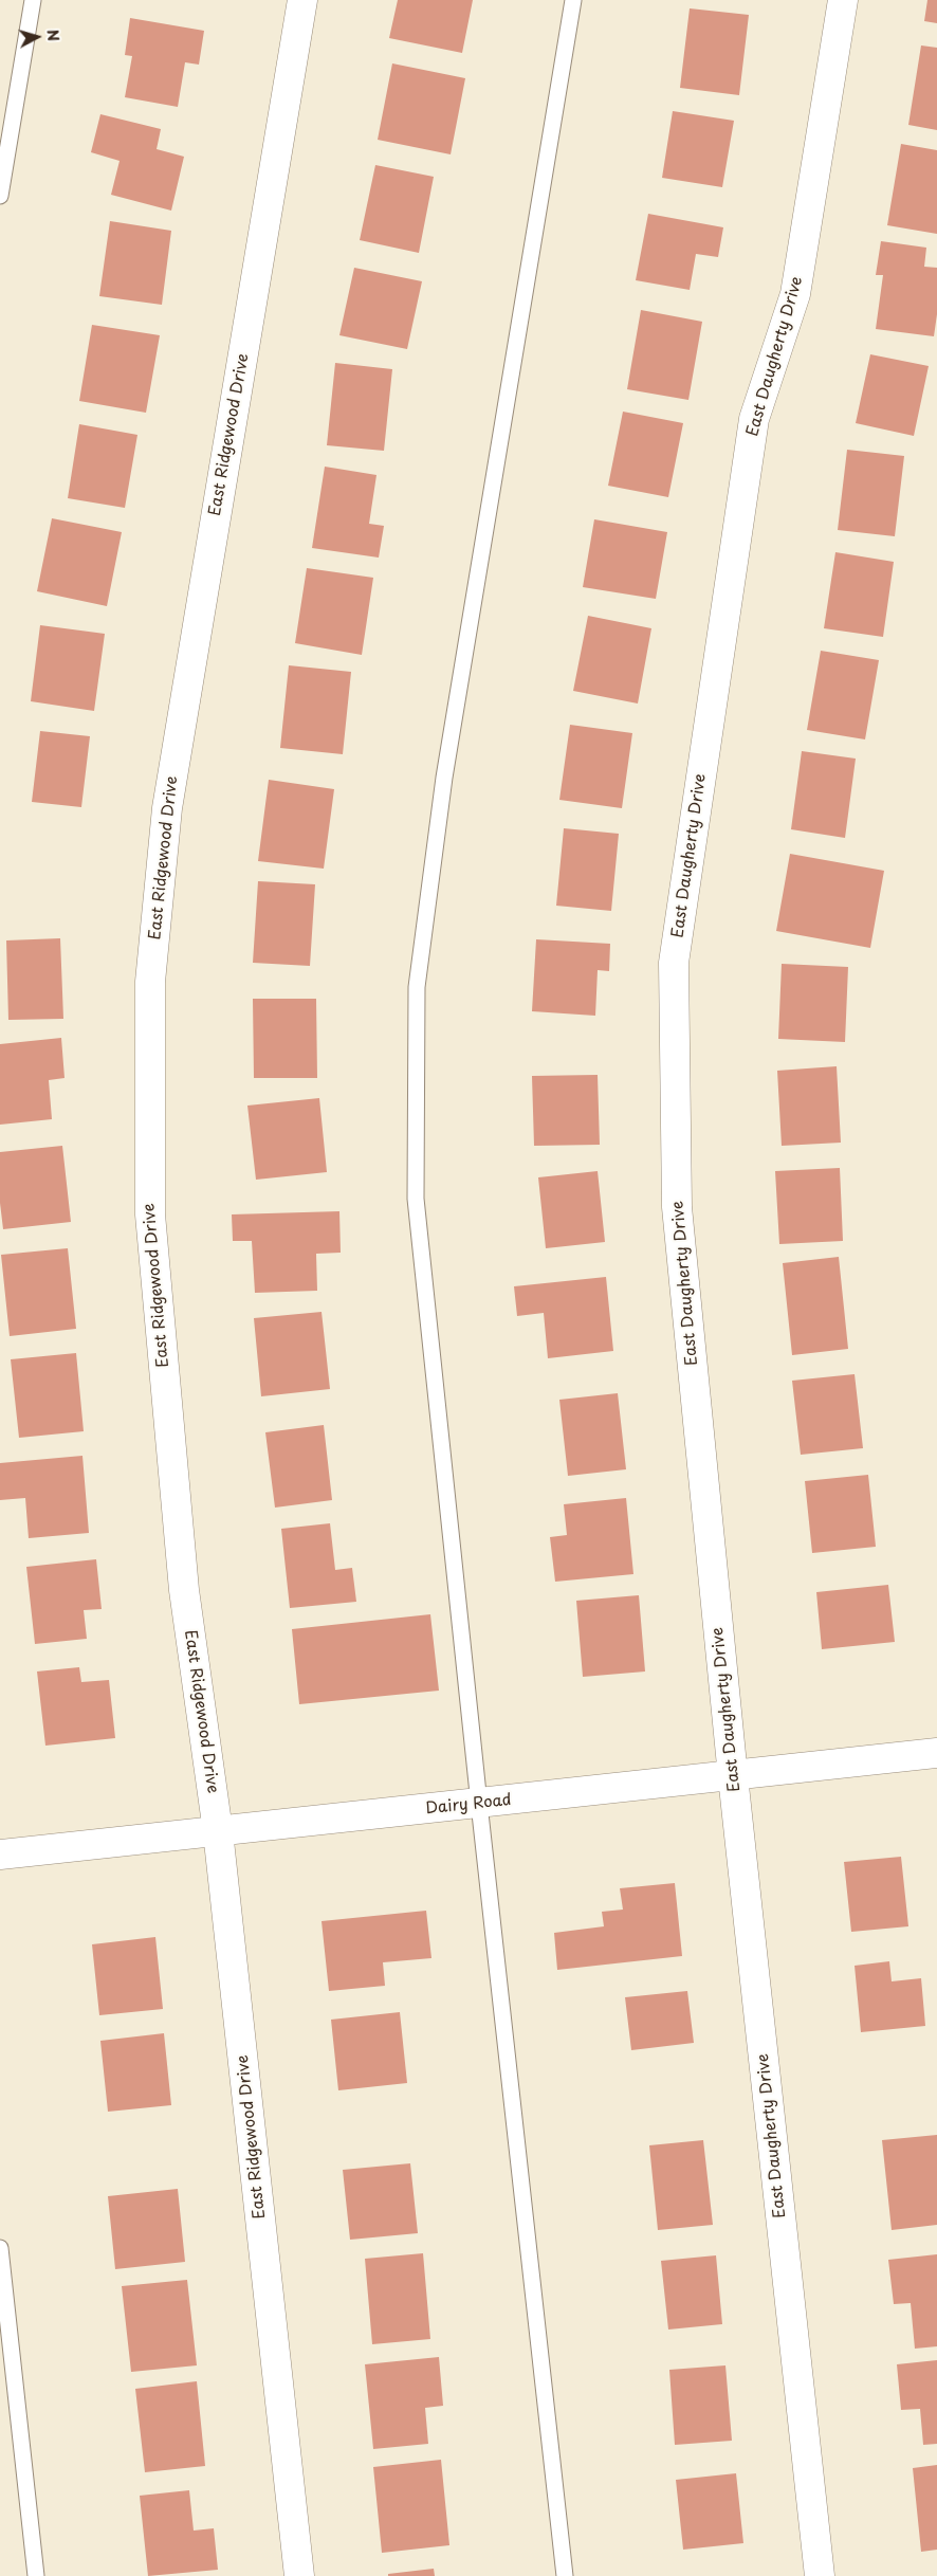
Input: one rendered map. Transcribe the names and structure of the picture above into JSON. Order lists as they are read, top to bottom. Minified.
{"streets":{"street":["East Daugherty Drive","East Ridgewood Drive","Dairy Road"]},"crossings":[["East Daugherty Drive","Dairy Road"],["East Ridgewood Drive","Dairy Road"]],"north":"right"}
